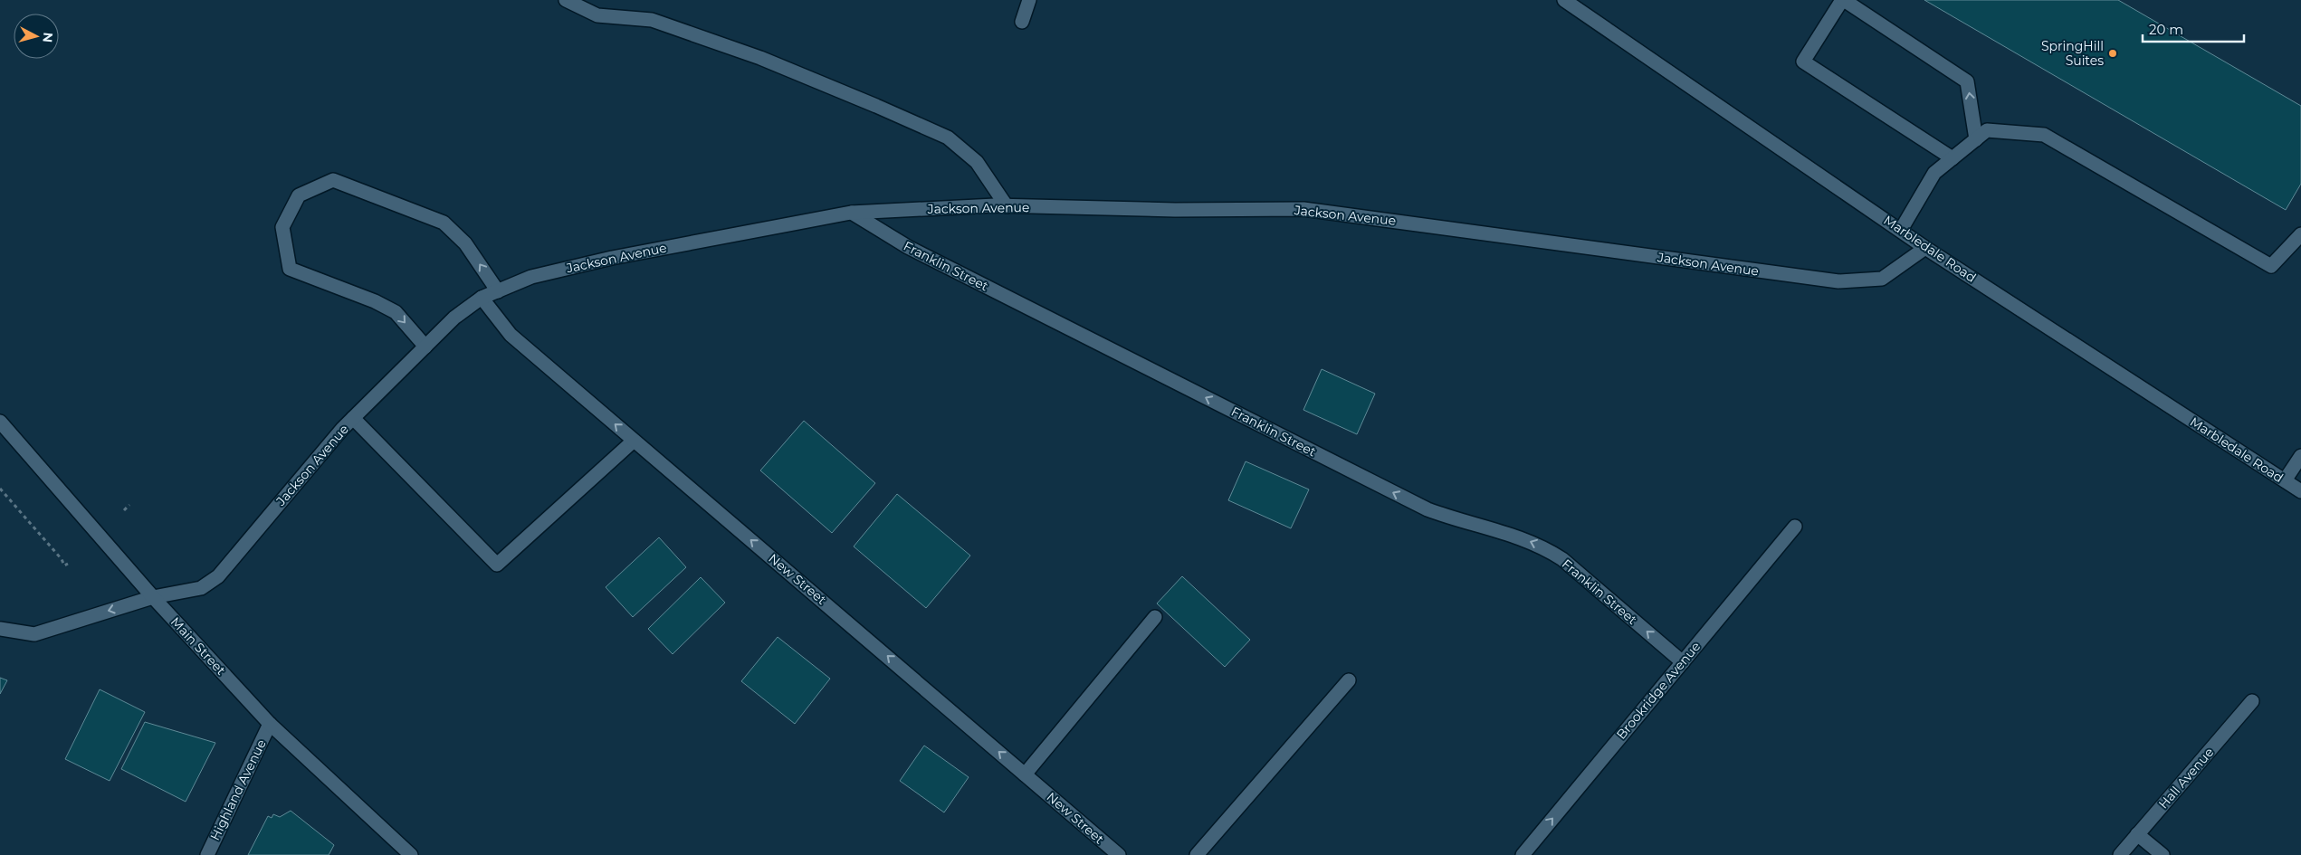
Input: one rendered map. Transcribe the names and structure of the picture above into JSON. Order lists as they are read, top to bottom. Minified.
{"streets":{"street":["Jackson Avenue","Marbledale Road","Franklin Street","New Street","Main Street","Brookridge Avenue","Hall Avenue","Highland Avenue"]},"crossings":[["Jackson Avenue","Marbledale Road"],["Jackson Avenue","Franklin Street"],["Jackson Avenue","New Street"],["Jackson Avenue","Main Street"],["Franklin Street","Brookridge Avenue"],["Main Street","Highland Avenue"]],"one_way":["Franklin Street","New Street","Brookridge Avenue"],"places":["SpringHill Suites"],"scale_bar":"20 m","north":"right"}
